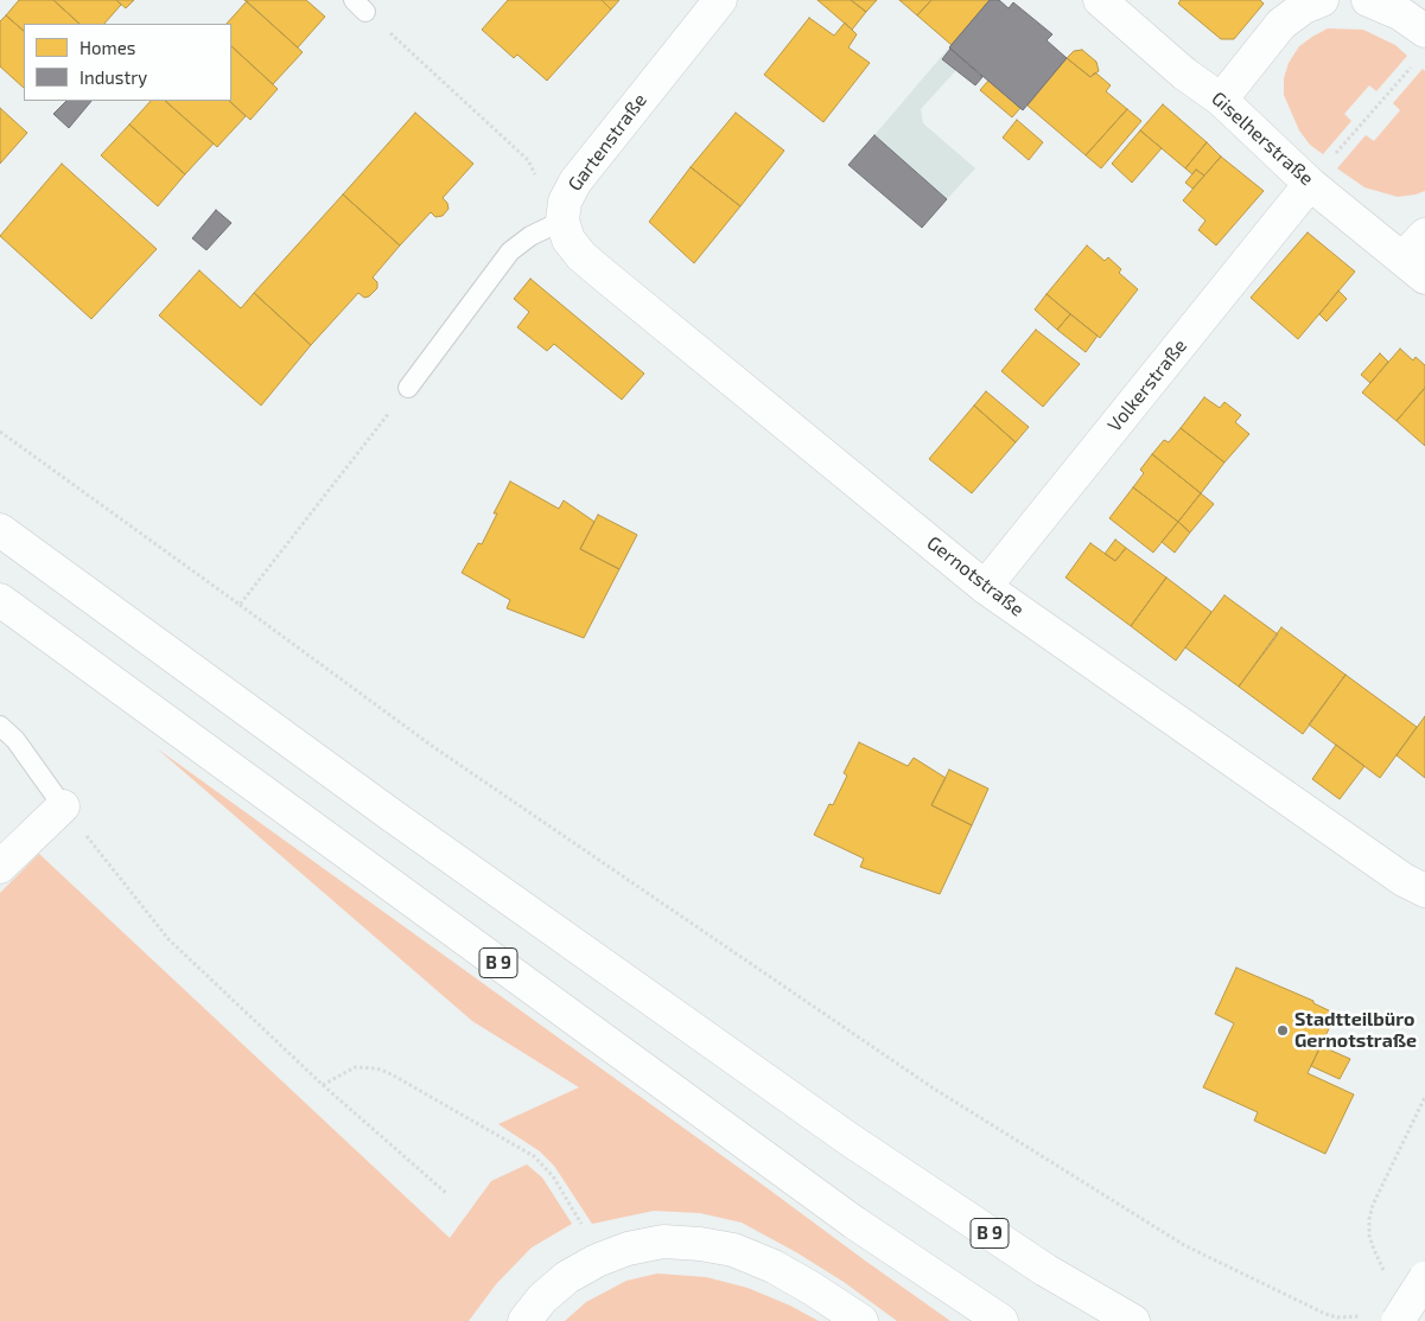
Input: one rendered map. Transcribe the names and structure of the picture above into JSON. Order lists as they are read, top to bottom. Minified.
{"streets":{"main road":["Giselherstraße","Gartenstraße","Volkerstraße","Gernotstraße","B 9"]},"crossings":[["Giselherstraße","Volkerstraße"],["Gartenstraße","Gernotstraße"],["Volkerstraße","Gernotstraße"]],"places":["Stadtteilbüro Gernotstraße"],"legend":["Homes","Industry"]}
